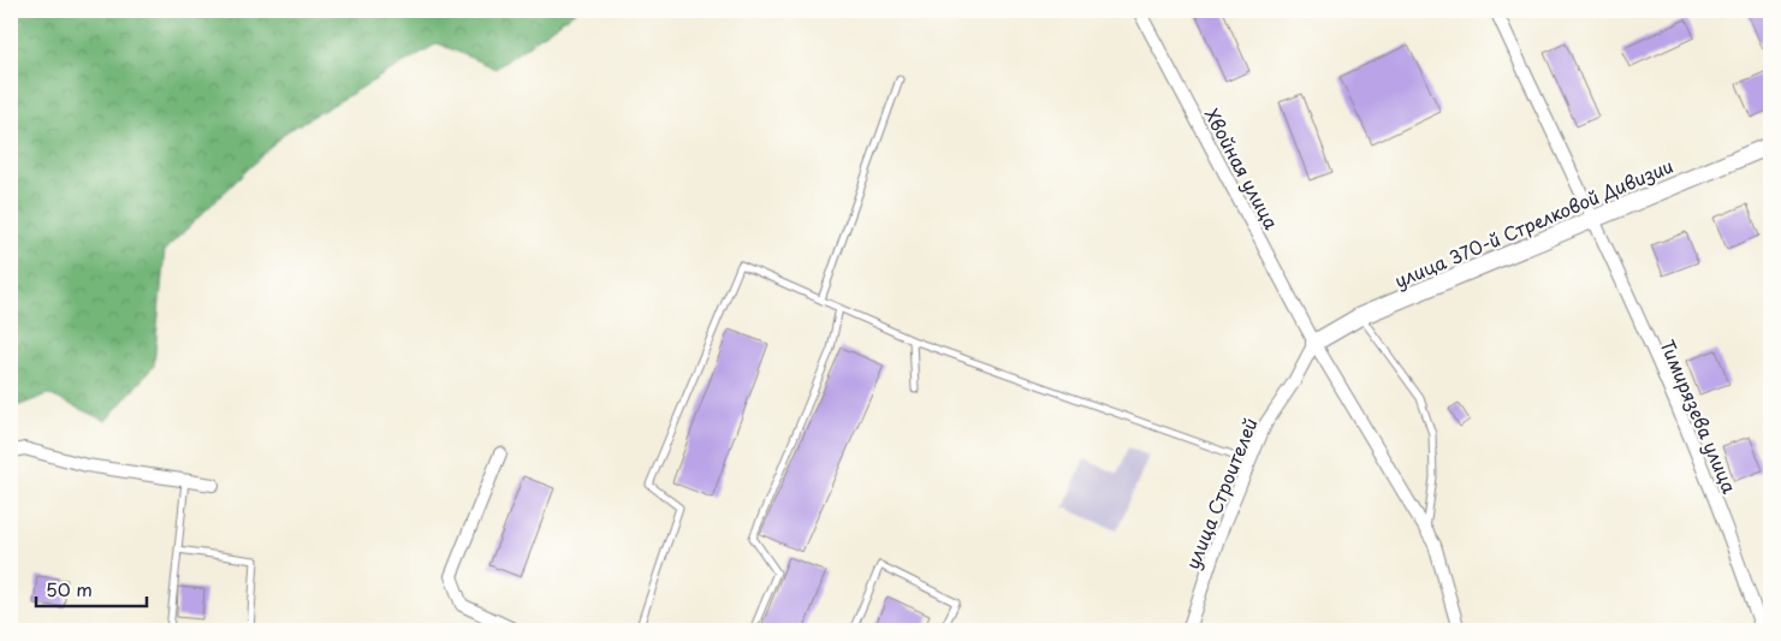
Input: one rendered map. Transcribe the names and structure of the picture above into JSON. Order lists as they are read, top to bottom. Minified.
{"streets":{"street":["Хвойная улица","улица 370-й Стрелковой Дивизии","Тимирязева улица","улица Строителей"]},"crossings":[["Хвойная улица","улица 370-й Стрелковой Дивизии"],["Хвойная улица","улица Строителей"],["улица 370-й Стрелковой Дивизии","Тимирязева улица"],["улица 370-й Стрелковой Дивизии","улица Строителей"]],"scale_bar":"50 m"}
